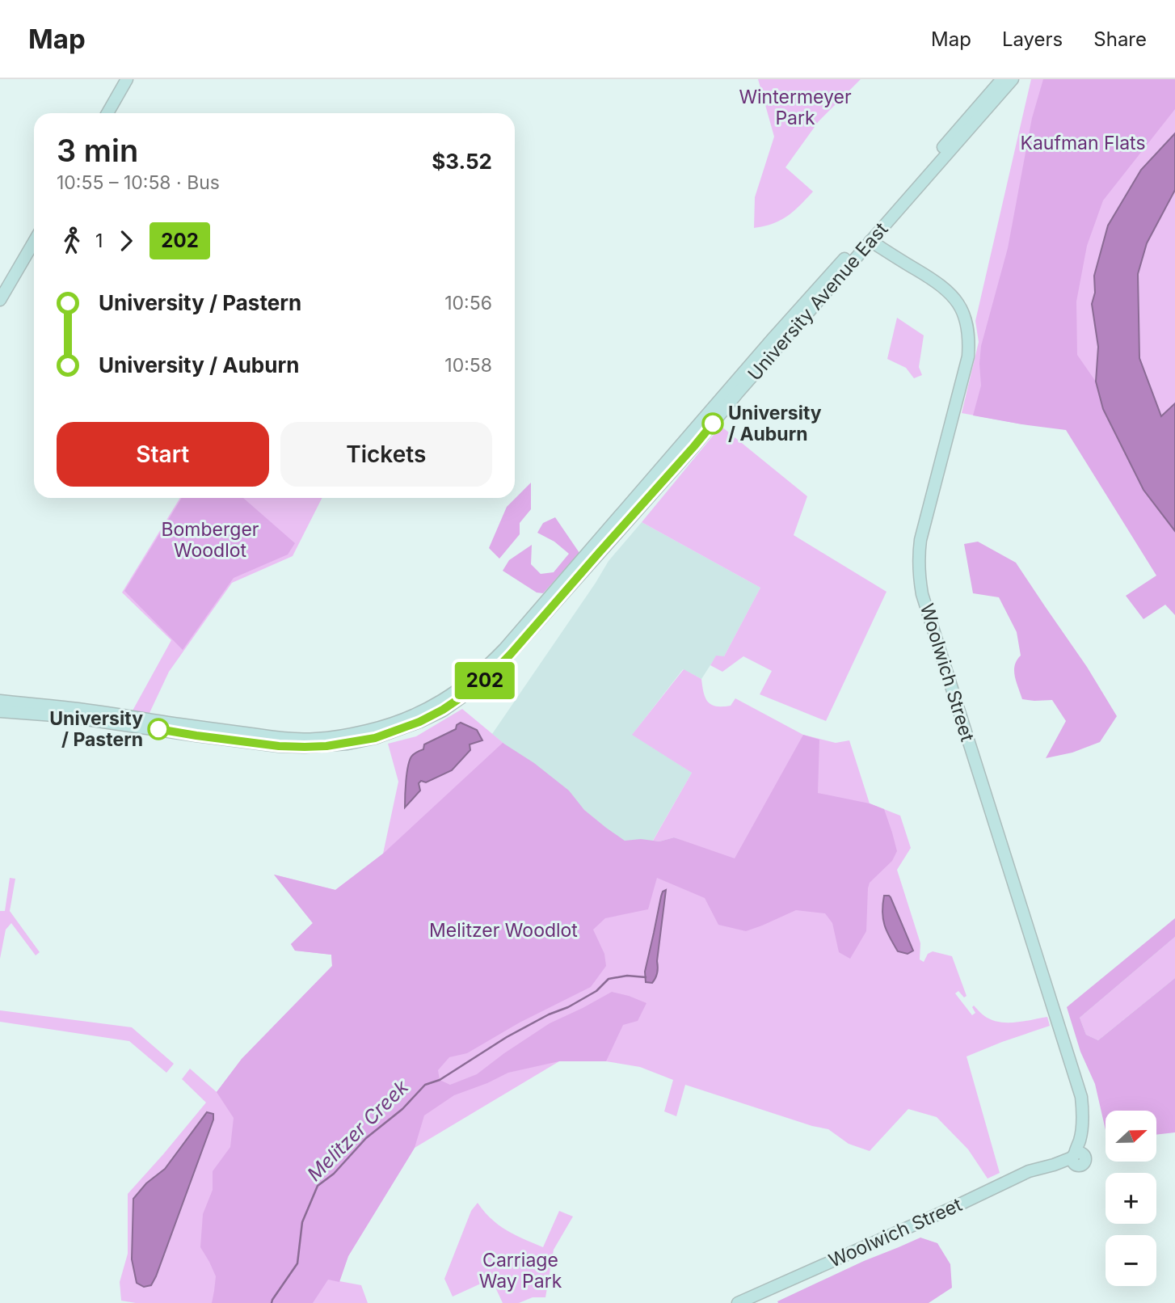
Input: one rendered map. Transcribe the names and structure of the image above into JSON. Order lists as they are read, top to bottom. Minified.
{"streets":{"main road":["University Avenue East","Woolwich Street"]},"crossings":[["University Avenue East","Woolwich Street"]],"water":["Melitzer Creek"],"parks":["Wintermeyer Park","Kaufman Flats","Bomberger Woodlot","Melitzer Woodlot","Carriage Way Park"],"places":["University / Auburn","University / Pastern"],"lines":["bus line 202"],"north":"right","page":{"header":"Map","nav":["Map","Layers","Share"],"on_map":"202","heading":["3 min","10:55 – 10:58 · Bus","$3.52"],"legs":["1","202"],"list":[{"name":"University / Pastern","value":"10:56"},{"name":"University / Auburn","value":"10:58"}],"buttons":["Start","Tickets"],"map_buttons":["+","−"]}}
